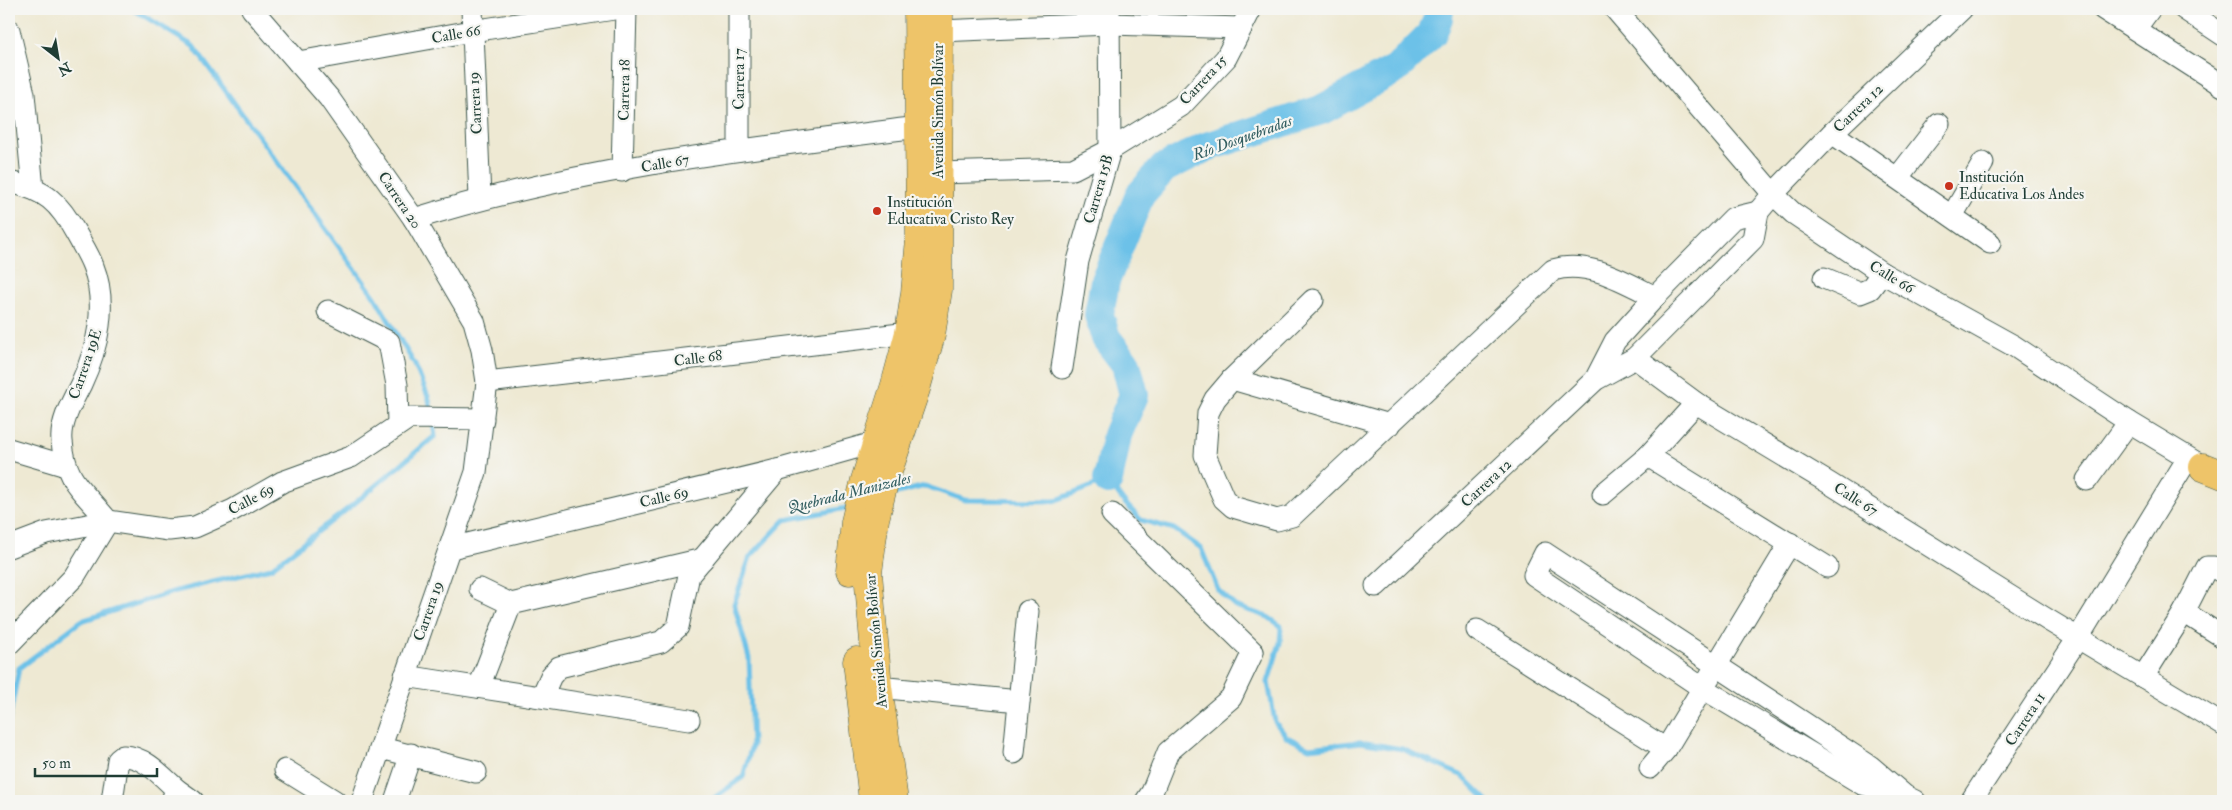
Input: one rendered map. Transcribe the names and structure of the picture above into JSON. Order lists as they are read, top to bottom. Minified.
{"streets":{"main road":["Avenida Simón Bolívar"],"street":["Calle 66","Carrera 17","Carrera 15","Carrera 18","Carrera 19","Carrera 12","Calle 67","Carrera 15B","Carrera 20","Calle 68","Carrera 19E","Calle 69","Carrera 11"]},"crossings":[["Calle 66","Carrera 19"],["Calle 66","Carrera 12"],["Calle 66","Carrera 20"],["Calle 66","Carrera 11"],["Carrera 17","Calle 67"],["Carrera 15","Carrera 15B"],["Carrera 18","Calle 67"],["Carrera 19","Calle 67"],["Carrera 19","Carrera 20"],["Carrera 19","Calle 69"],["Carrera 12","Calle 67"],["Avenida Simón Bolívar","Calle 67"],["Avenida Simón Bolívar","Calle 68"],["Avenida Simón Bolívar","Calle 69"],["Calle 67","Carrera 20"],["Calle 67","Carrera 11"],["Carrera 20","Calle 68"],["Carrera 20","Calle 69"],["Carrera 19E","Calle 69"]],"water":["Río Dosquebradas","Quebrada Manizales"],"places":["Institución Educativa Los Andes","Institución Educativa Cristo Rey"],"scale_bar":"50 m","north":"bottom right"}
